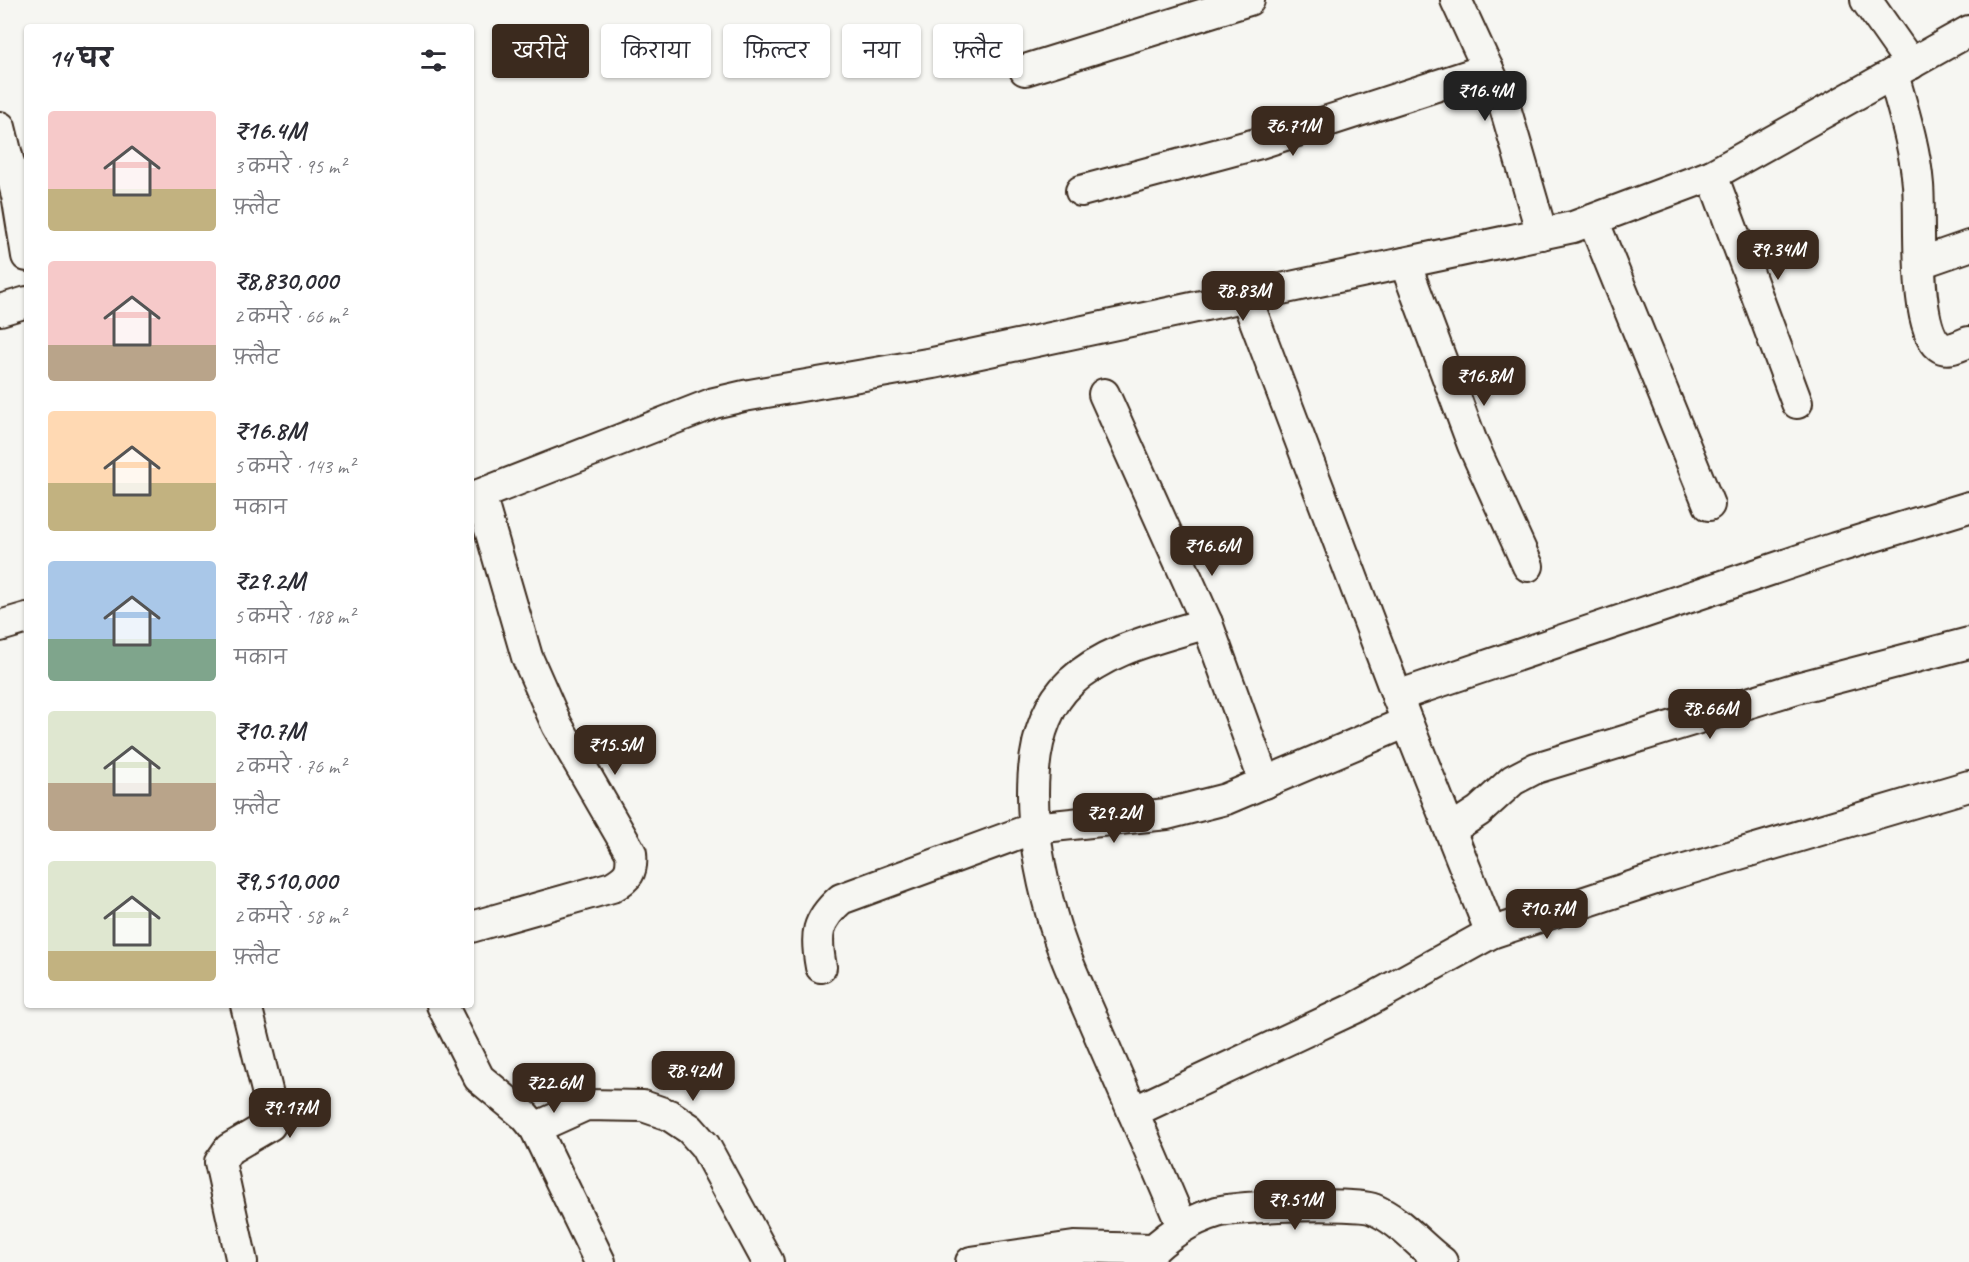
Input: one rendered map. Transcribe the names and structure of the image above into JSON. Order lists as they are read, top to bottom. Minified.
{"page":{"chip":["खरीदें","किराया","फ़िल्टर","नया","फ़्लैट"],"heading":"14 घर","price":["₹16.4M","₹6.71M","₹9.34M","₹8.83M","₹16.8M","₹16.6M","₹8.66M","₹15.5M","₹29.2M","₹10.7M","₹8.42M","₹22.6M","₹9.17M","₹9.51M"],"list":[{"name":"₹16.4M","note":"3 कमरे · 95 m² · फ़्लैट"},{"name":"₹8,830,000","note":"2 कमरे · 66 m² · फ़्लैट"},{"name":"₹16.8M","note":"5 कमरे · 143 m² · मकान"},{"name":"₹29.2M","note":"5 कमरे · 188 m² · मकान"},{"name":"₹10.7M","note":"2 कमरे · 76 m² · फ़्लैट"},{"name":"₹9,510,000","note":"2 कमरे · 58 m² · फ़्लैट"}]}}
